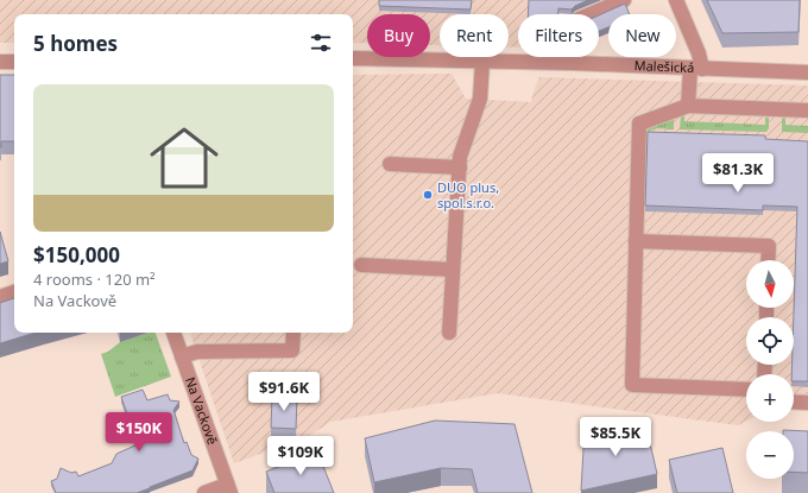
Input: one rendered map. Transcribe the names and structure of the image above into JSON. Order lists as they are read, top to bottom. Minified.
{"streets":{"street":["Malešická","Na Vackově"]},"places":["DUO plus, spol.s.r.o."],"north":"bottom","page":{"chip":["Buy","Rent","Filters","New"],"heading":"5 homes","list":[{"name":"$150,000","note":"4 rooms · 120 m² · Na Vackově"}],"price":["$81.3K","$91.6K","$150K","$85.5K","$109K"],"map_buttons":["+","−"]}}
